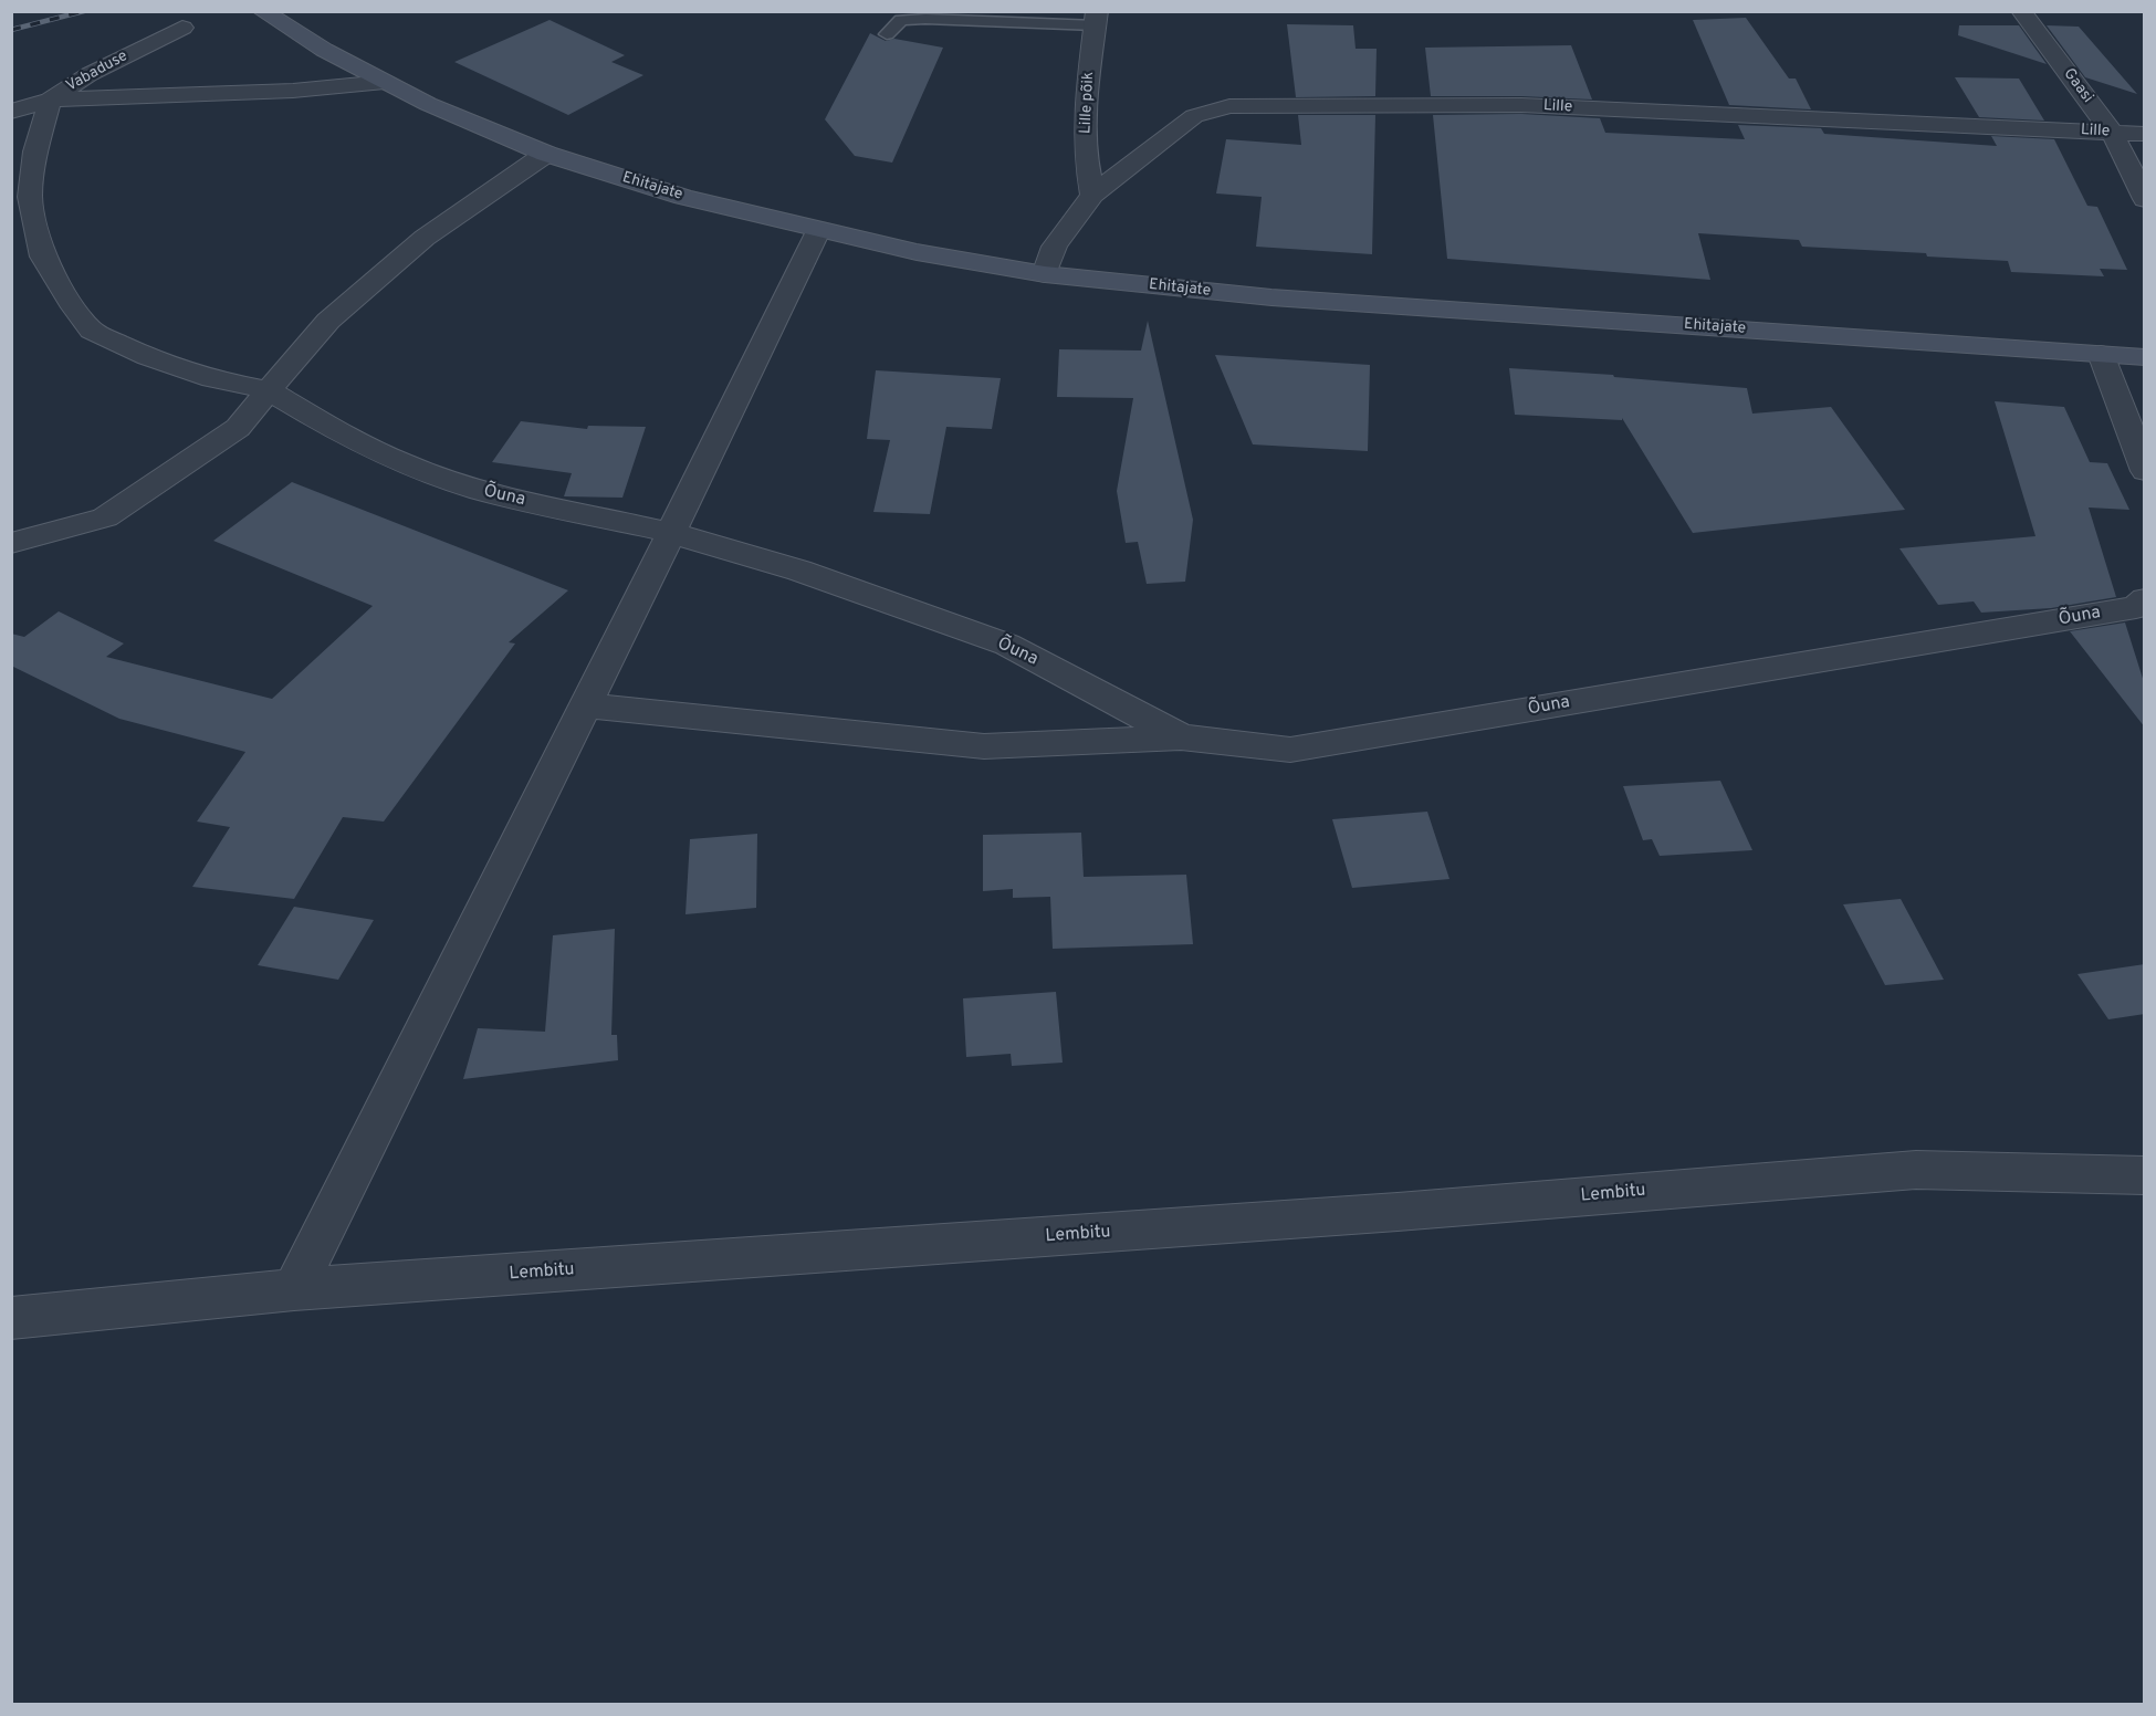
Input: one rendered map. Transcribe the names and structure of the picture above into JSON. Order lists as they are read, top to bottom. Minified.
{"streets":{"street":["Vabaduse","Gaasi","Lille põik","Lille","Ehitajate","Õuna","Lembitu"]},"crossings":[["Gaasi","Lille"],["Lille põik","Lille"],["Lille","Ehitajate"]]}
